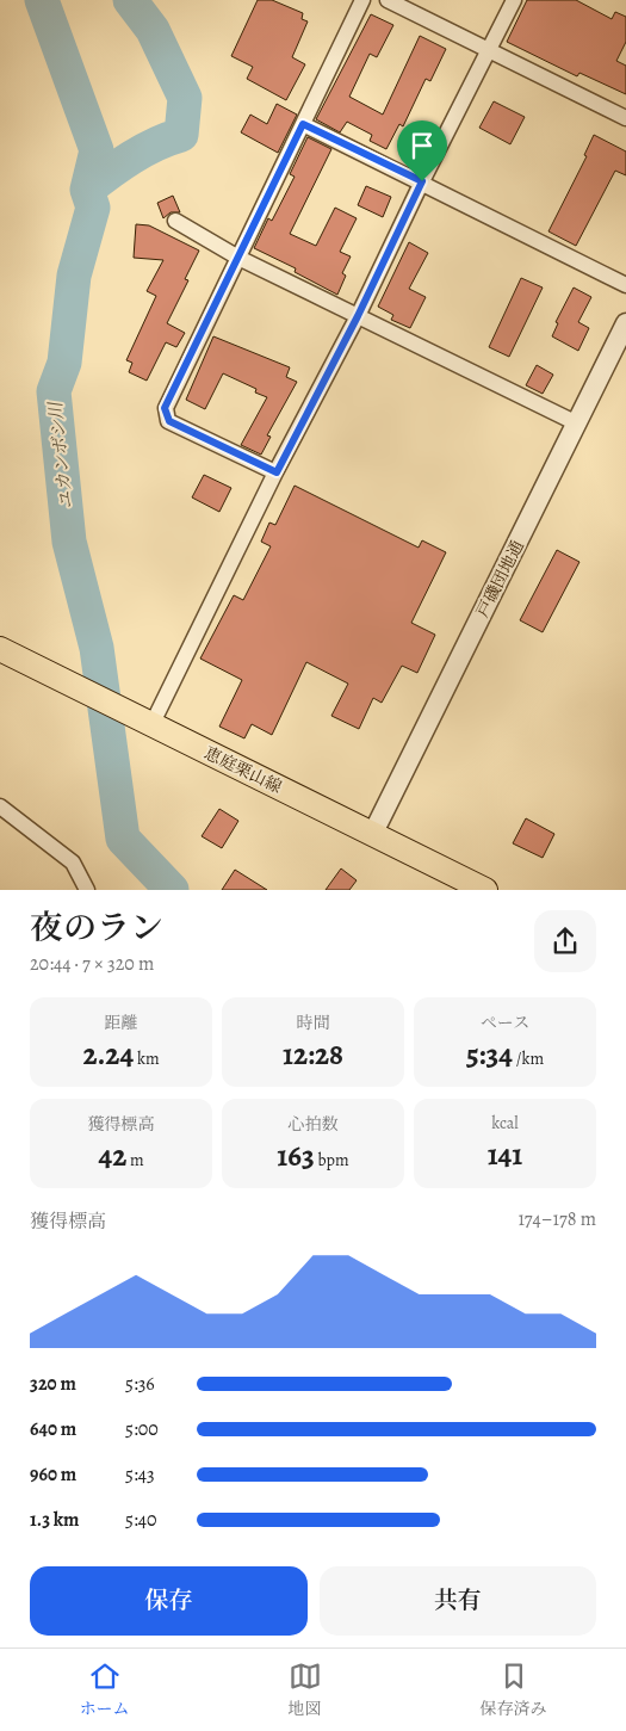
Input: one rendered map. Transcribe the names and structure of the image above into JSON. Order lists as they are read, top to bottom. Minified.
{"streets":{"main road":["恵庭栗山線"],"street":["戸磯団地通"]},"crossings":[["戸磯団地通","恵庭栗山線"]],"water":["ユカンボシ川"],"page":{"heading":["夜のラン","20:44 · 7 × 320 m"],"stats":[["距離","2.24 km"],["時間","12:28"],["ペース","5:34 /km"],["獲得標高","42 m"],["心拍数","163 bpm"],["kcal","141"]],"chart":["獲得標高","174–178 m"],"list":[{"name":"320 m","note":"5:36"},{"name":"640 m","note":"5:00"},{"name":"960 m","note":"5:43"},{"name":"1.3 km","note":"5:40"}],"buttons":["保存","共有"],"tabs":["ホーム","地図","保存済み"]}}
